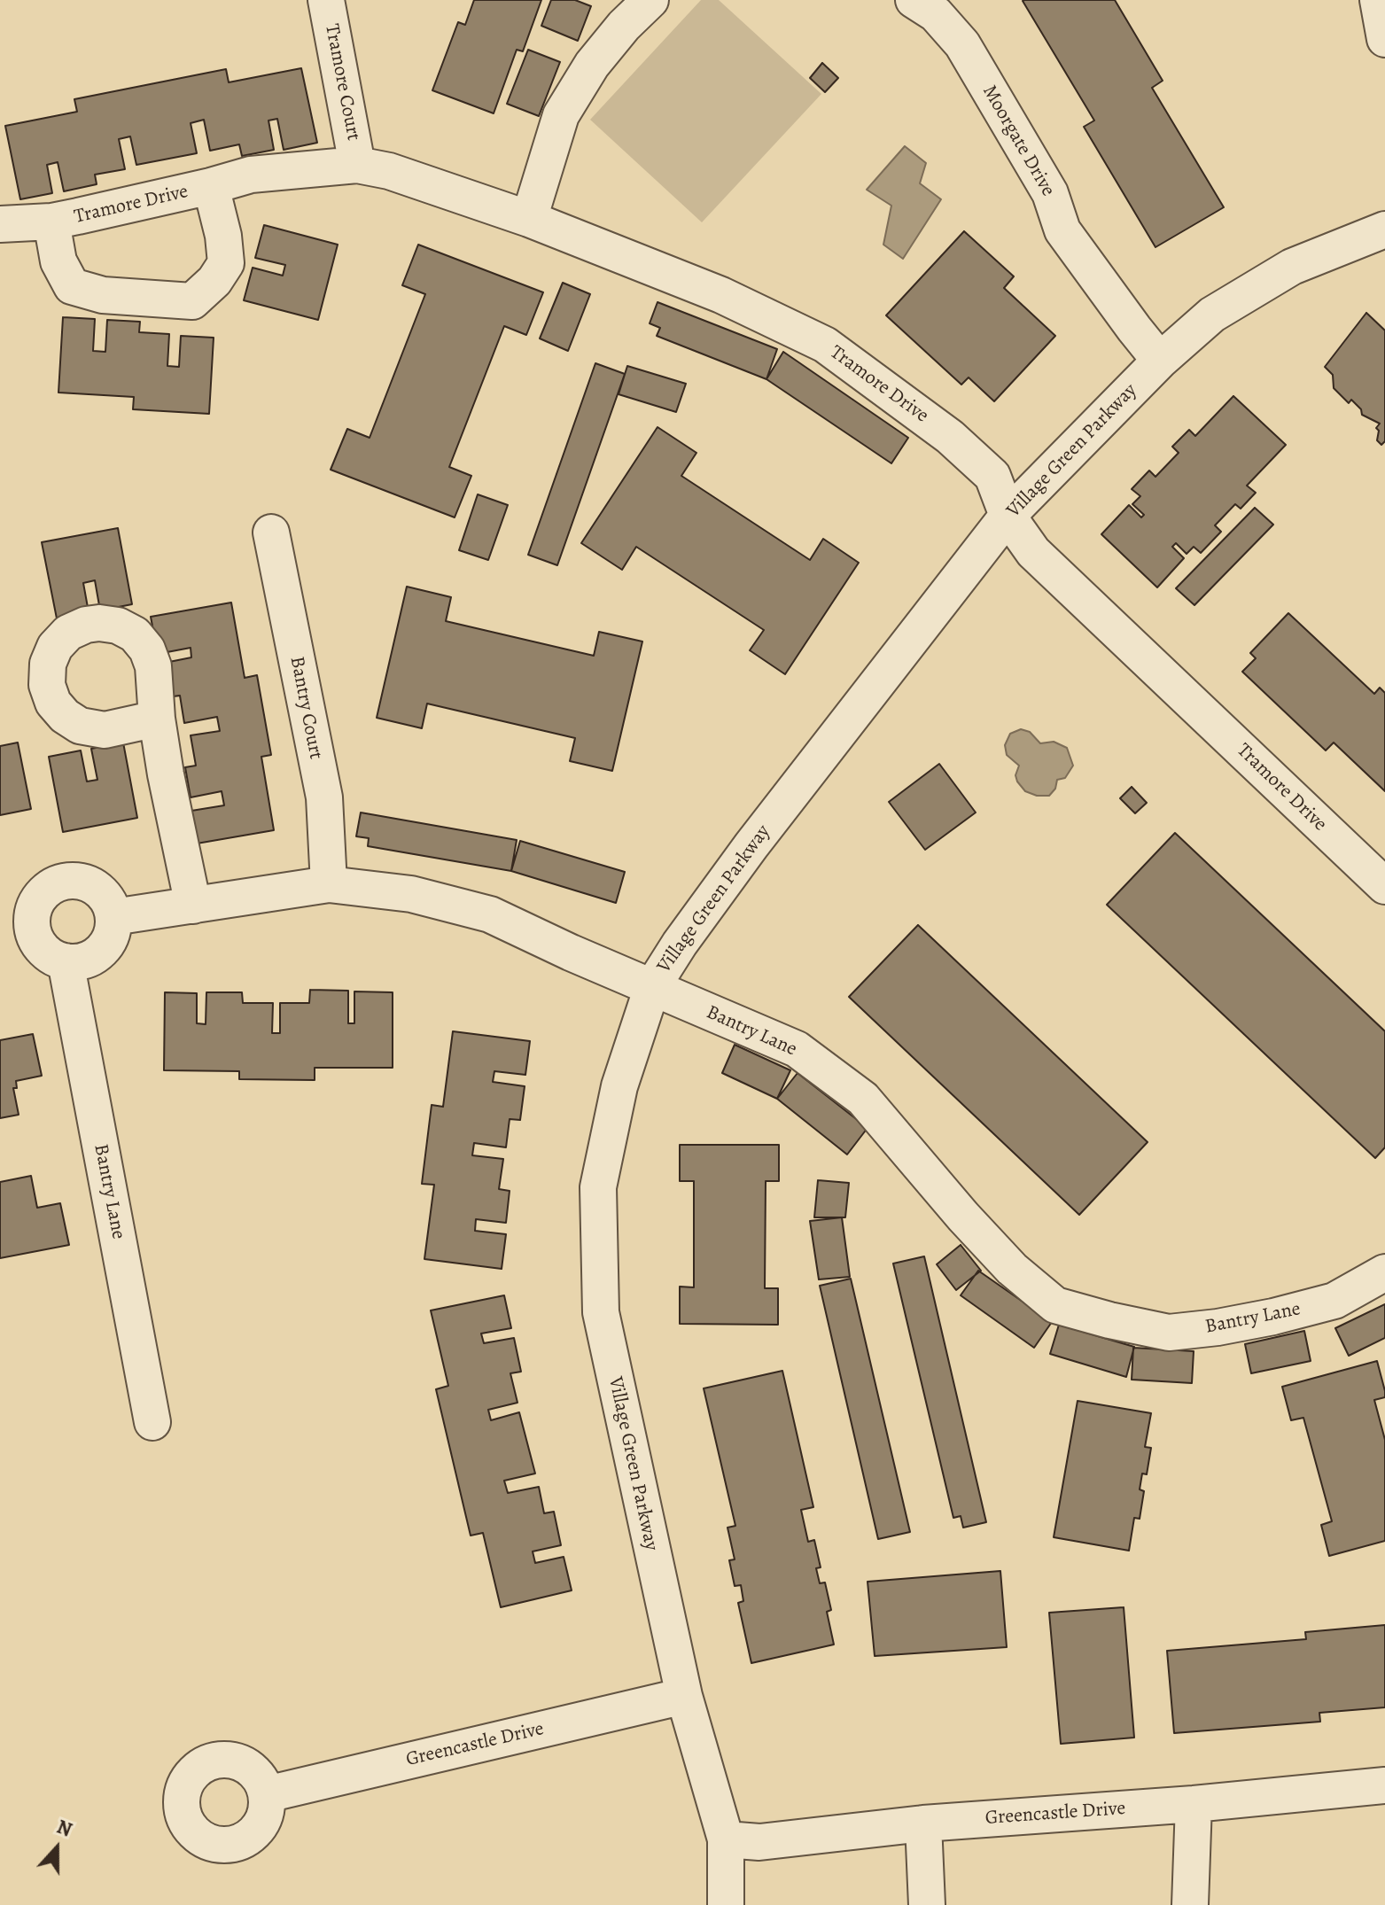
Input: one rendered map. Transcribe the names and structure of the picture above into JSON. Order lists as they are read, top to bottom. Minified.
{"streets":{"street":["Tramore Court","Moorgate Drive","Tramore Drive","Village Green Parkway","Bantry Court","Bantry Lane","Greencastle Drive"]},"crossings":[["Tramore Court","Tramore Drive"],["Moorgate Drive","Village Green Parkway"],["Tramore Drive","Village Green Parkway"],["Village Green Parkway","Bantry Lane"],["Village Green Parkway","Greencastle Drive"],["Bantry Court","Bantry Lane"]],"north":"top"}
